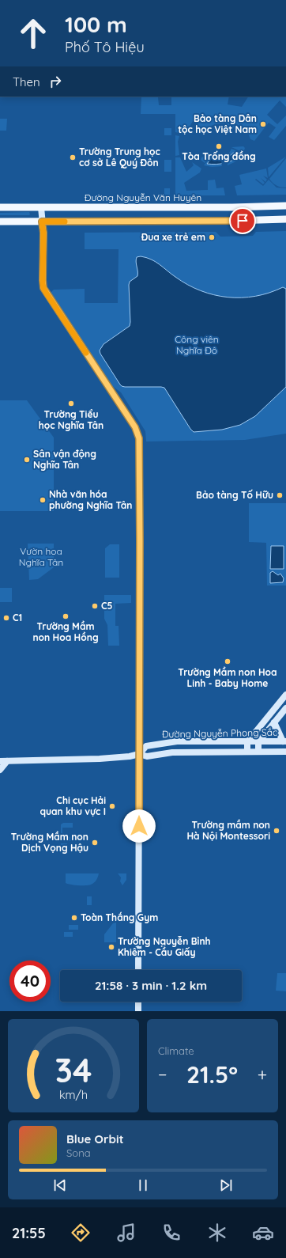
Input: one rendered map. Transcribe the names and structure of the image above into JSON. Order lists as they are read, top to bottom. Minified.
{"streets":{"main road":["Đường Nguyễn Văn Huyên"],"street":["Đường Nguyễn Phong Sắc"]},"parks":["Công viên Nghĩa Đô","Vườn hoa Nghĩa Tân"],"places":["Bảo tàng Dân tộc học Việt Nam","Tòa Trống đồng","Trường Trung học cơ sở Lê Quý Đôn","Đua xe trẻ em","Trường Tiểu học Nghĩa Tân","Sân vận động Nghĩa Tân","Bảo tàng Tố Hữu","Nhà văn hóa phường Nghĩa Tân","C5","Trường Mầm non Hoa Hồng","C1","Trường Mầm non Hoa Linh - Baby Home","Chi cục Hải quan khu vực I","Trường mầm non Hà Nội Montessori","Trường Mầm non Dịch Vọng Hậu","Toàn Thắng Gym","Trường Nguyễn Bỉnh Khiêm - Cầu Giấy"],"page":{"turn":["100 m","Phố Tô Hiệu"],"then":"Then","limit":"40","trip":"21:58 · 3 min · 1.2 km","tile":"Climate","heat":["−","21.5°","+"],"song":["Blue Orbit","Sona"],"tabs":"21:55","gauge":["34","km/h"]}}
